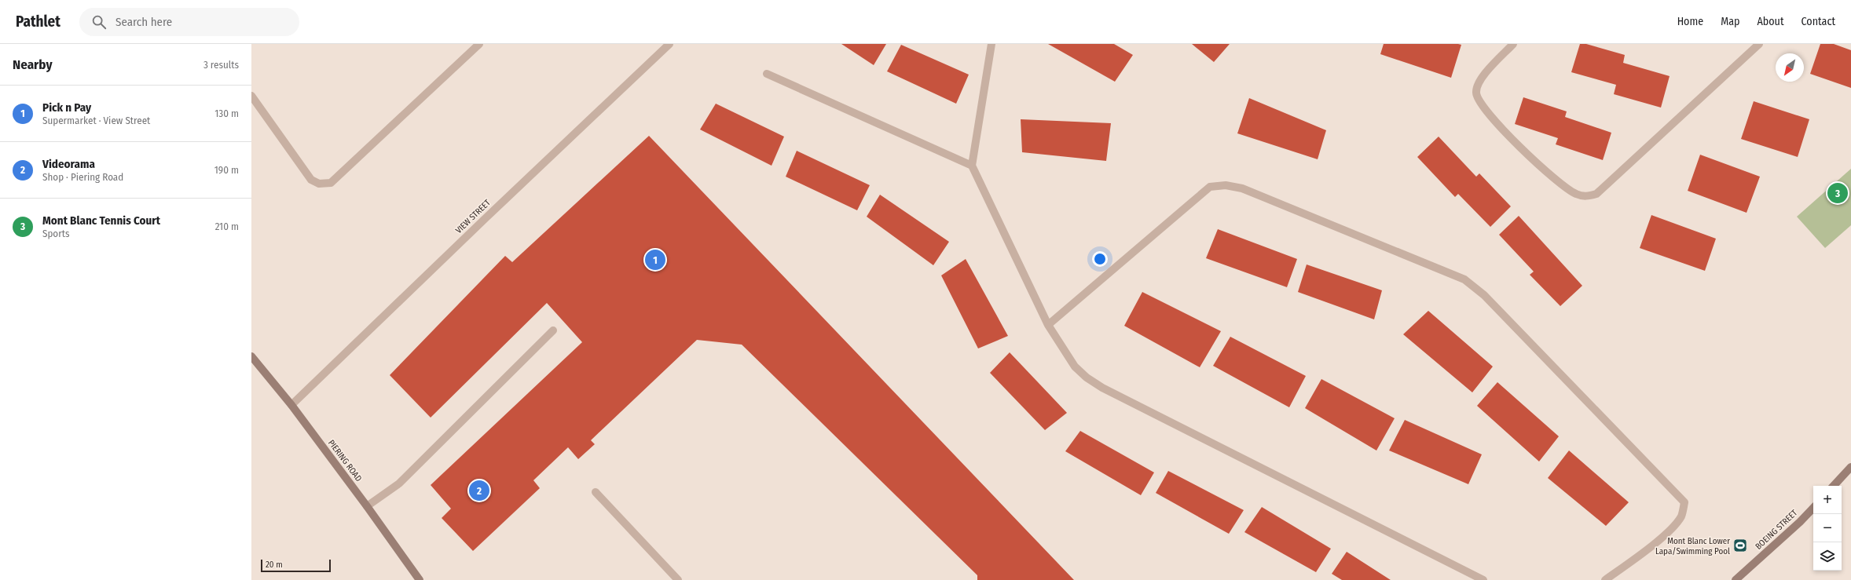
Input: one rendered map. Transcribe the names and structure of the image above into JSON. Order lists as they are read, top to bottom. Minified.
{"streets":{"street":["VIEW STREET","PIERING ROAD","BOEING STREET"]},"crossings":[["VIEW STREET","PIERING ROAD"]],"places":{"sports":["Mont Blanc Lower Lapa/Swimming Pool"]},"scale_bar":"20 m","north":"bottom left","page":{"header":"Pathlet","search":"Search here","nav":["Home","Map","About","Contact"],"heading":["Nearby","3 results"],"list":[{"mark":"1","name":"Pick n Pay","note":"Supermarket · View Street","value":"130 m"},{"mark":"2","name":"Videorama","note":"Shop · Piering Road","value":"190 m"},{"mark":"3","name":"Mont Blanc Tennis Court","note":"Sports","value":"210 m"}],"pins":["3","1","2"],"map_buttons":["+","−"],"scale":"20 m"}}
